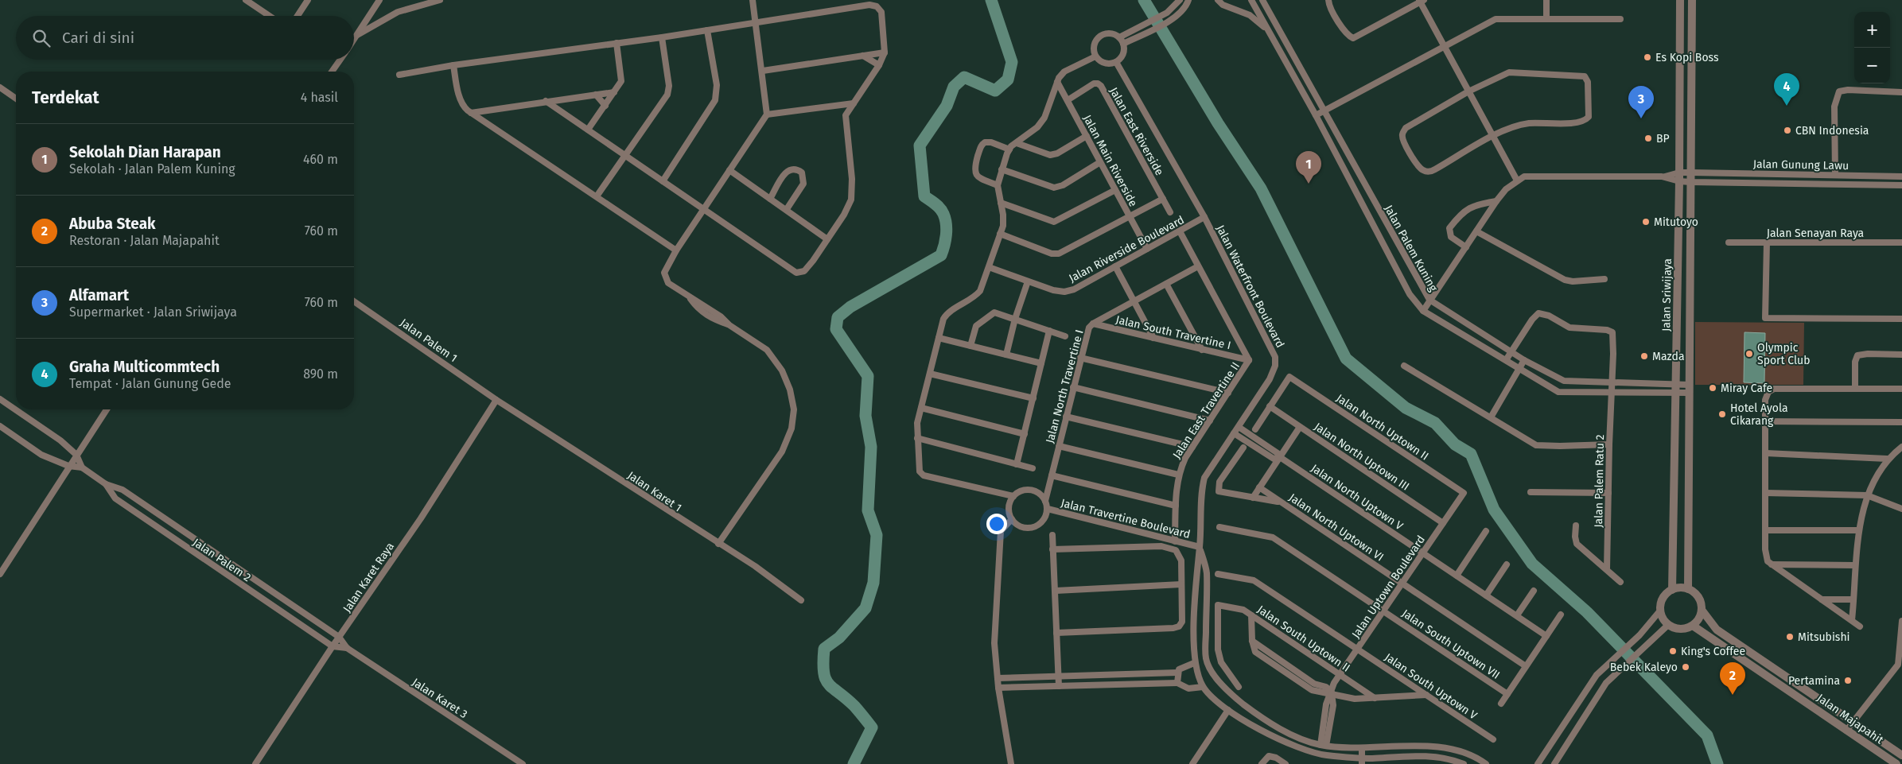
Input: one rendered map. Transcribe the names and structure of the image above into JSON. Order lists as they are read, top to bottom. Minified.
{"streets":{"street":["Jalan East Riverside","Jalan Main Riverside","Jalan Gunung Lawu","Jalan Senayan Raya","Jalan Palem Kuning","Jalan Riverside Boulevard","Jalan Waterfront Boulevard","Jalan Sriwijaya","Jalan South Travertine I","Jalan Palem 1","Jalan North Travertine I","Jalan East Travertine II","Jalan North Uptown II","Jalan North Uptown III","Jalan Palem Ratu 2","Jalan Karet 1","Jalan North Uptown V","Jalan Travertine Boulevard","Jalan North Uptown VI","Jalan Palem 2","Jalan Karet Raya","Jalan Uptown Boulevard","Jalan South Uptown II","Jalan South Uptown VII","Jalan South Uptown V","Jalan Karet 3","Jalan Majapahit"]},"crossings":[["Jalan East Riverside","Jalan Main Riverside"],["Jalan Main Riverside","Jalan Riverside Boulevard"],["Jalan Gunung Lawu","Jalan Sriwijaya"],["Jalan Palem Kuning","Jalan Sriwijaya"],["Jalan Palem Kuning","Jalan Palem Ratu 2"],["Jalan Riverside Boulevard","Jalan Waterfront Boulevard"],["Jalan Waterfront Boulevard","Jalan Travertine Boulevard"],["Jalan Sriwijaya","Jalan Majapahit"],["Jalan South Travertine I","Jalan North Travertine I"],["Jalan South Travertine I","Jalan East Travertine II"],["Jalan Palem 1","Jalan Karet 1"],["Jalan Palem 1","Jalan Karet Raya"],["Jalan North Travertine I","Jalan Travertine Boulevard"],["Jalan East Travertine II","Jalan Travertine Boulevard"],["Jalan North Uptown II","Jalan North Uptown III"],["Jalan North Uptown II","Jalan Uptown Boulevard"],["Jalan North Uptown III","Jalan Uptown Boulevard"],["Jalan Karet 1","Jalan Karet Raya"],["Jalan North Uptown V","Jalan Uptown Boulevard"],["Jalan North Uptown VI","Jalan Uptown Boulevard"],["Jalan Palem 2","Jalan Karet Raya"],["Jalan Palem 2","Jalan Karet 3"],["Jalan Karet Raya","Jalan Karet 3"],["Jalan Uptown Boulevard","Jalan South Uptown II"],["Jalan Uptown Boulevard","Jalan South Uptown VII"],["Jalan Uptown Boulevard","Jalan South Uptown V"]],"places":["Es Kopi Boss","CBN Indonesia","BP","Mitutoyo","Olympic Sport Club","Mazda","Miray Cafe","Hotel Ayola Cikarang","Mitsubishi","King's Coffee","Bebek Kaleyo","Pertamina"],"page":{"map_buttons":["+","−"],"search":"Cari di sini","heading":["Terdekat","4 hasil"],"pins":["4","3","1","2"],"list":[{"mark":"1","name":"Sekolah Dian Harapan","note":"Sekolah · Jalan Palem Kuning","value":"460 m"},{"mark":"2","name":"Abuba Steak","note":"Restoran · Jalan Majapahit","value":"760 m"},{"mark":"3","name":"Alfamart","note":"Supermarket · Jalan Sriwijaya","value":"760 m"},{"mark":"4","name":"Graha Multicommtech","note":"Tempat · Jalan Gunung Gede","value":"890 m"}]}}
